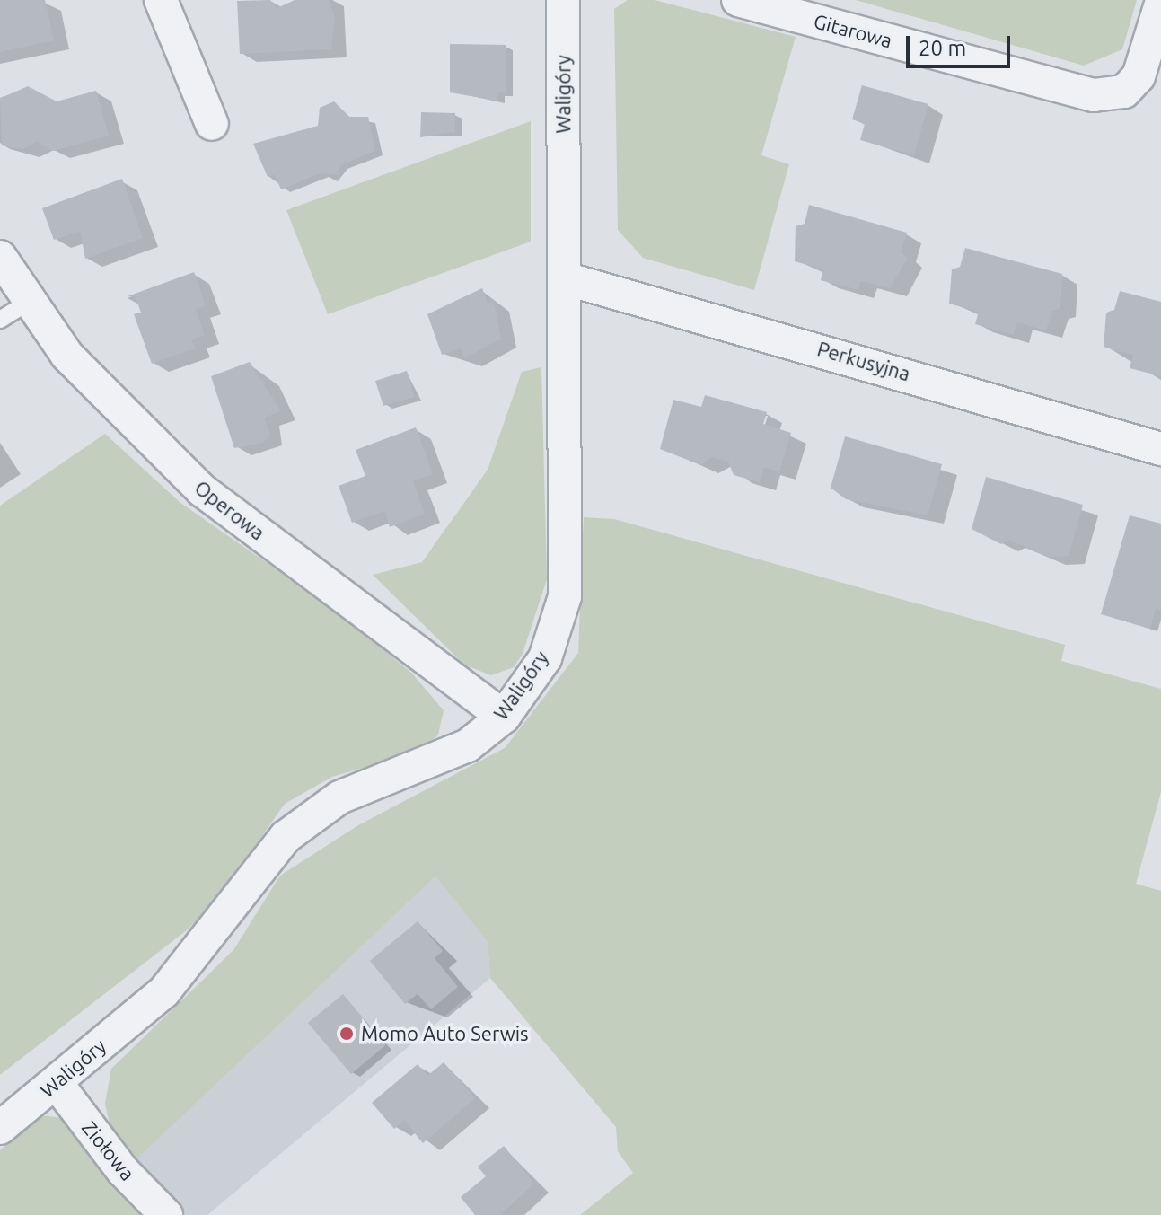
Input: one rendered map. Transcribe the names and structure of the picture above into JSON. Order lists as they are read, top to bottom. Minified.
{"streets":{"street":["Gitarowa","Waligóry","Perkusyjna","Operowa","Ziołowa"]},"crossings":[["Waligóry","Perkusyjna"],["Waligóry","Operowa"],["Waligóry","Ziołowa"]],"places":["Momo Auto Serwis"],"scale_bar":"20 m"}
